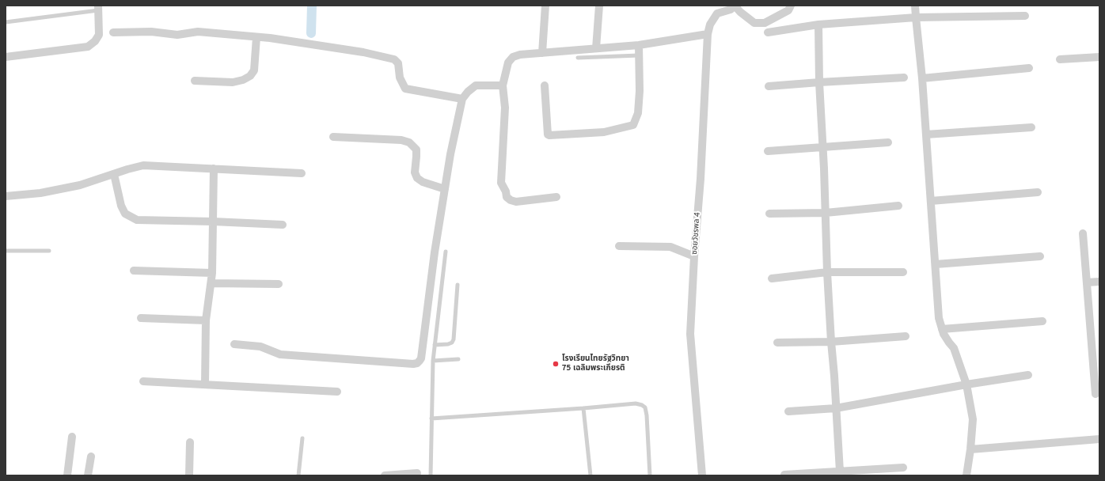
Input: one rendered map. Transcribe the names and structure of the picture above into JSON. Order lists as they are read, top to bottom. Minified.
{"streets":{"street":["ซอยวัชรพล 4"]},"places":["โรงเรียนไทยรัฐวิทยา 75 เฉลิมพระเกียรติ"]}
